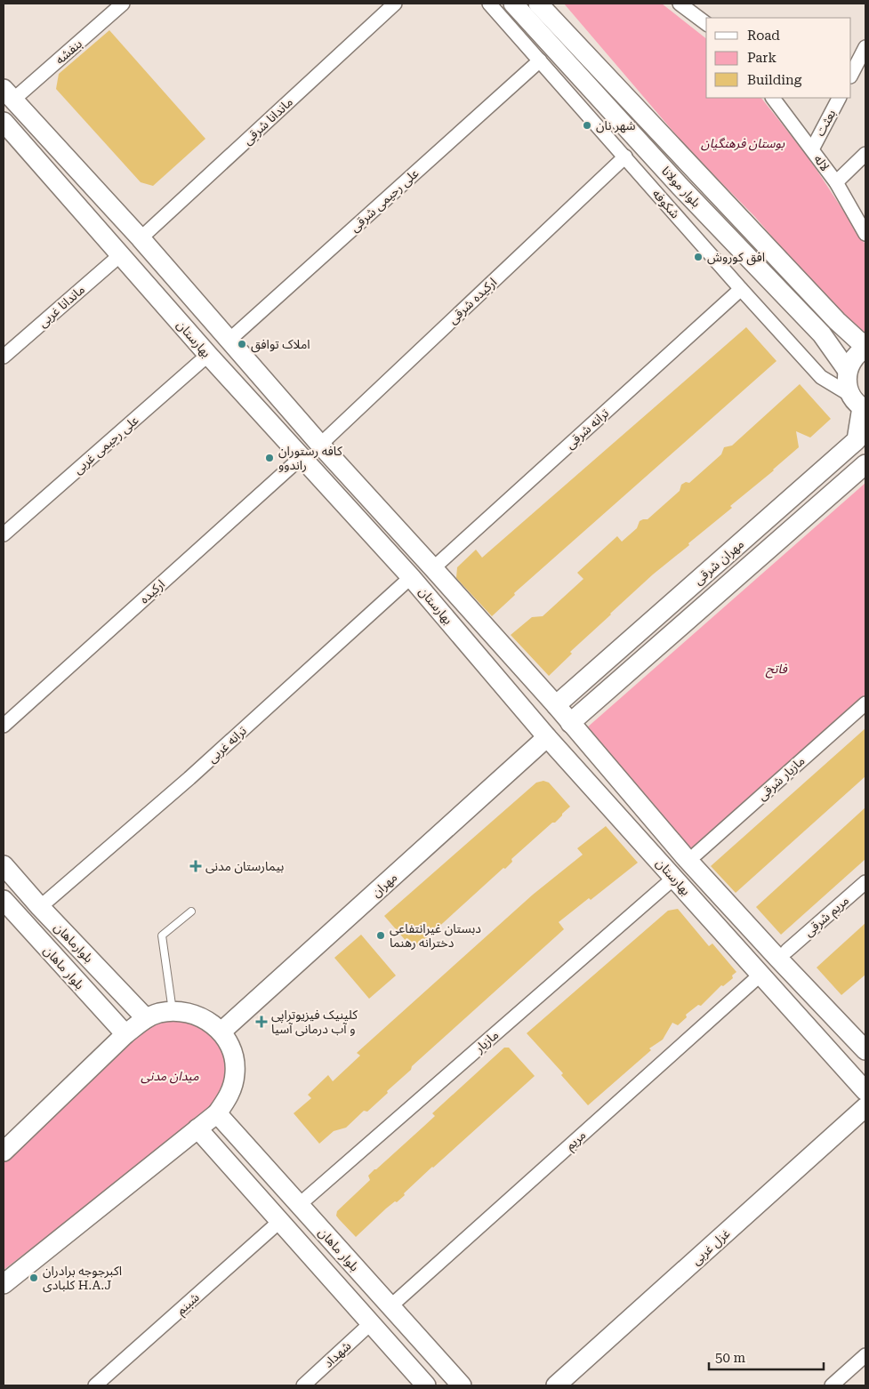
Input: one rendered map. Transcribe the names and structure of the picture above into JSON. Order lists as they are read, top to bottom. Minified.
{"streets":{"main road":["بلوار مولانا","بهارستان","مهران شرقی","مهران","بلوارماهان","بلوار ماهان","غزل غربی"],"street":["بنفشه","ماندانا شرقی","بعثت","لاله","علی رحیمی شرقی","شکوفه","ارکیده شرقی","ماندانا غربی","ترانه شرقی","علی رحیمی غربی","ارکیده","ترانه غربی","مازیار شرقی","مریم شرقی","مازیار","مریم","شبنم","شهداد"]},"crossings":[["بنفشه","بهارستان"],["ماندانا شرقی","بهارستان"],["بعثت","لاله"],["بلوار مولانا","مهران شرقی"],["علی رحیمی شرقی","شکوفه"],["علی رحیمی شرقی","بهارستان"],["شکوفه","ارکیده شرقی"],["شکوفه","ترانه شرقی"],["شکوفه","مهران شرقی"],["ارکیده شرقی","بهارستان"],["ماندانا غربی","بهارستان"],["بهارستان","ترانه شرقی"],["بهارستان","علی رحیمی غربی"],["بهارستان","مهران شرقی"],["بهارستان","ارکیده"],["بهارستان","ترانه غربی"],["بهارستان","مهران"],["بهارستان","مازیار"],["بهارستان","مریم"],["ترانه غربی","بلوارماهان"],["بلوار ماهان","مازیار"],["بلوار ماهان","مریم"],["بلوار ماهان","شبنم"],["بلوار ماهان","شهداد"]],"parks":["بوستان فرهنگیان","فاتح","میدان مدنی"],"places":{"other":["شهر نان","افق کوروش","املاک توافق","کافه رستوران راندوو","دبستان غیرانتفاعی دخترانه رهنما","اکبرجوجه برادران کلبادی H.A.J"],"health":["بیمارستان مدنی","کلینیک فیزیوتراپی و آب درمانی آسیا"]},"legend":["Road","Park","Building"],"scale_bar":"50 m"}
